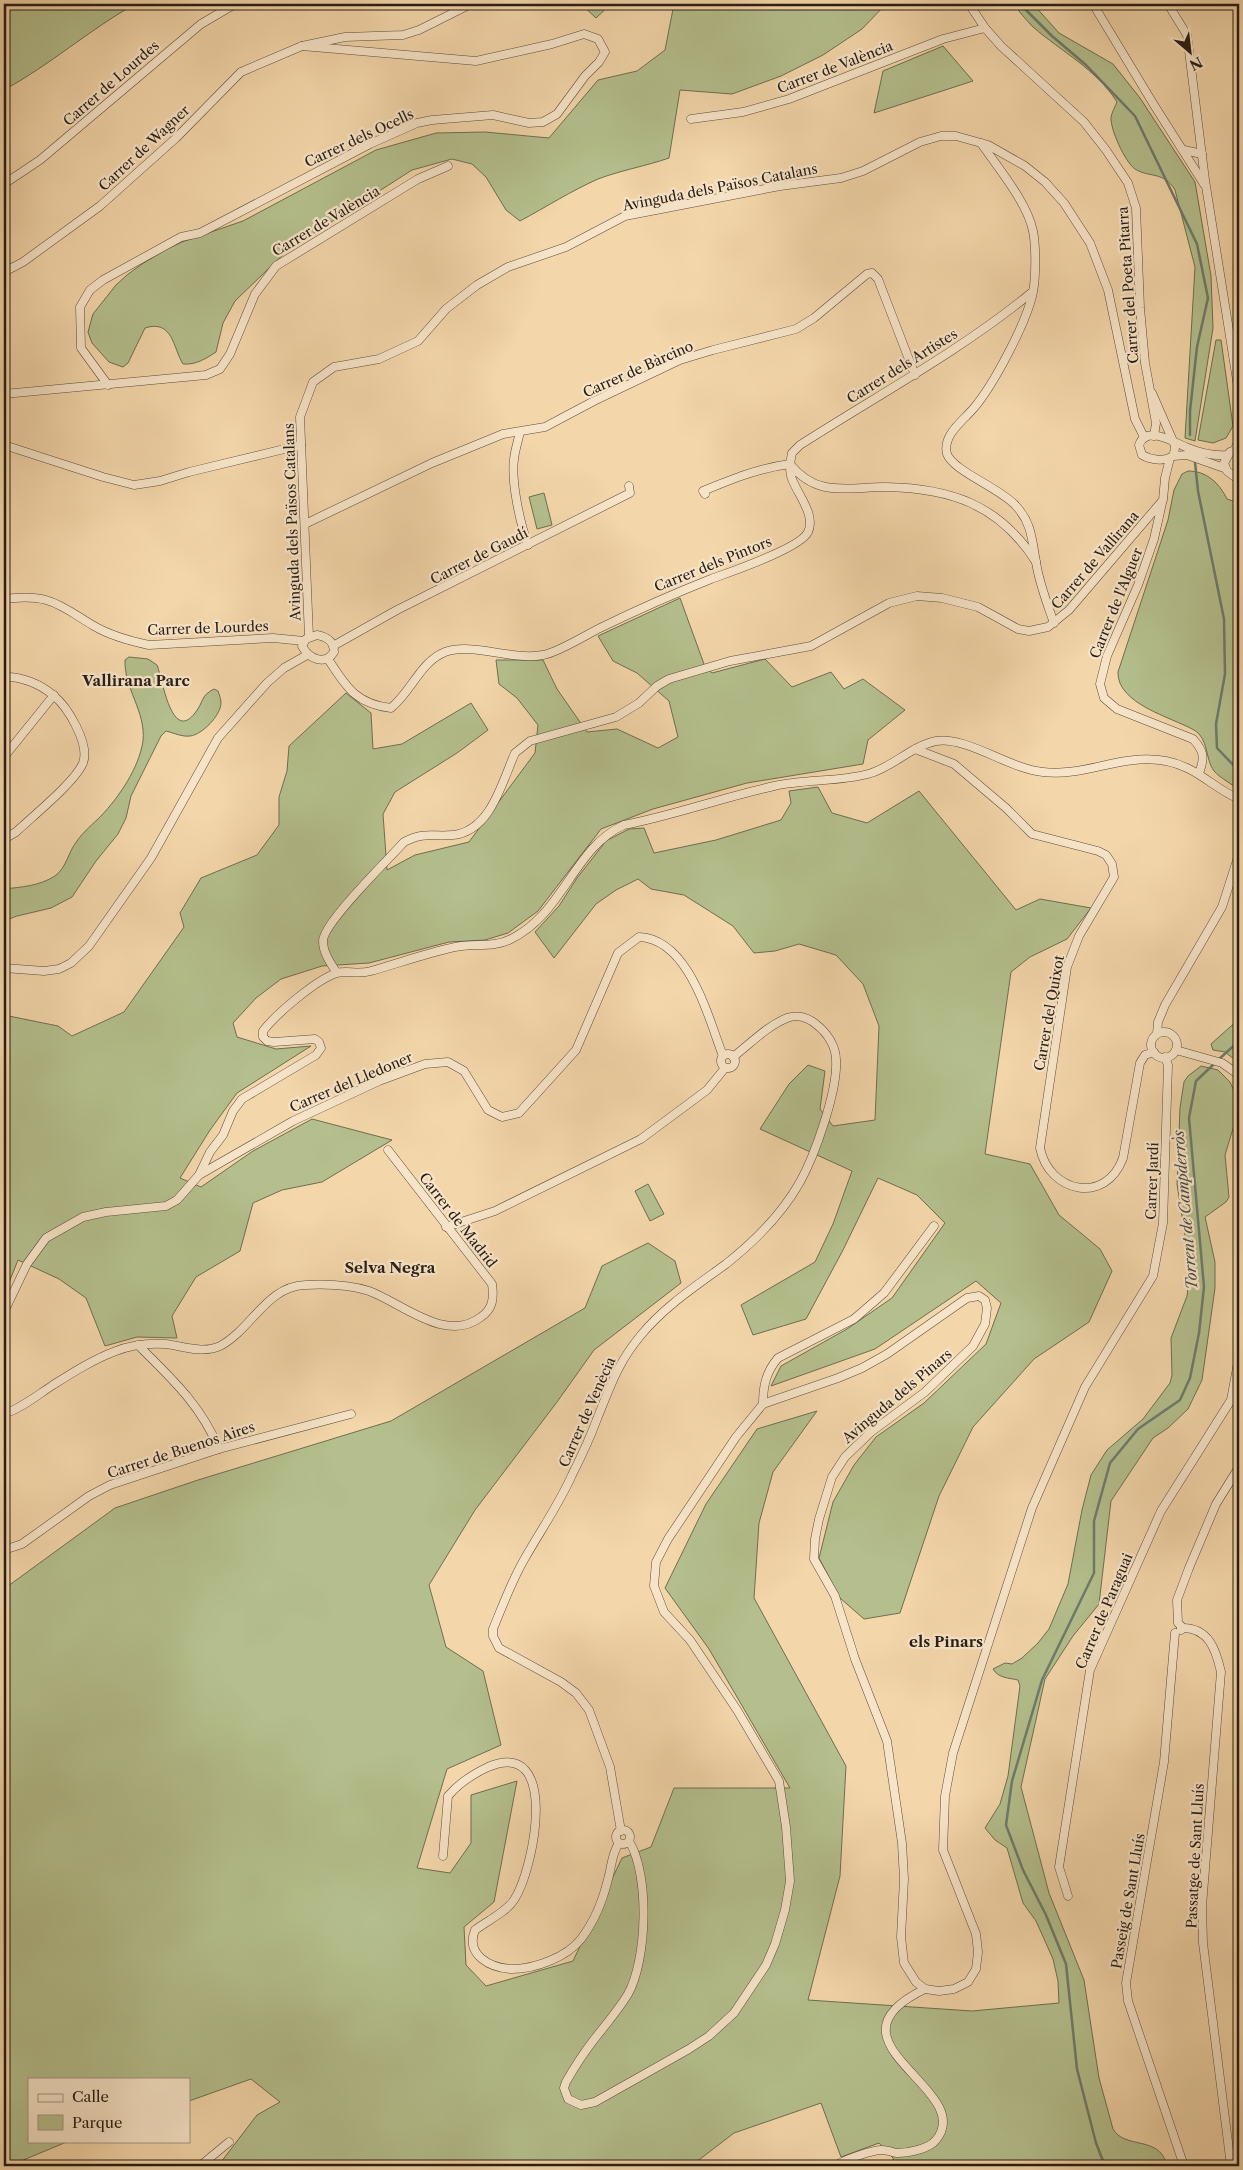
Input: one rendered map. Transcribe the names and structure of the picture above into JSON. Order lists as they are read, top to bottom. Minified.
{"streets":{"street":["Carrer de València","Carrer de Lourdes","Carrer dels Ocells","Carrer de Wagner","Avinguda dels Països Catalans","Carrer del Poeta Pitarra","Carrer dels Artistes","Carrer de Bàrcino","Carrer de Gaudí","Carrer de Vallirana","Carrer dels Pintors","Carrer de l'Alguer","Carrer del Quixot","Carrer del Lledoner","Carrer Jardí","Carrer de Madrid","Avinguda dels Pinars","Carrer de Venècia","Carrer de Buenos Aires","Carrer de Paraguai","Passatge de Sant Lluís","Passeig de Sant Lluís"]},"crossings":[["Carrer de València","Carrer dels Ocells"],["Carrer de València","Carrer del Poeta Pitarra"],["Carrer de Lourdes","Avinguda dels Països Catalans"],["Carrer de Lourdes","Carrer de Gaudí"],["Carrer de Lourdes","Carrer dels Pintors"],["Carrer dels Ocells","Carrer de Wagner"],["Avinguda dels Països Catalans","Carrer del Poeta Pitarra"],["Avinguda dels Països Catalans","Carrer de Bàrcino"],["Avinguda dels Països Catalans","Carrer de Gaudí"],["Avinguda dels Països Catalans","Carrer dels Pintors"],["Carrer dels Artistes","Carrer de Bàrcino"],["Carrer dels Artistes","Carrer dels Pintors"],["Carrer de Gaudí","Carrer dels Pintors"],["Carrer de Vallirana","Carrer de l'Alguer"],["Carrer del Quixot","Carrer Jardí"],["Carrer del Lledoner","Carrer de Venècia"],["Carrer Jardí","Avinguda dels Pinars"],["Passatge de Sant Lluís","Passeig de Sant Lluís"]],"districts":["Vallirana Parc","Selva Negra","els Pinars"],"water":["Torrent de Campderròs"],"legend":["Calle","Parque"],"north":"bottom right"}
